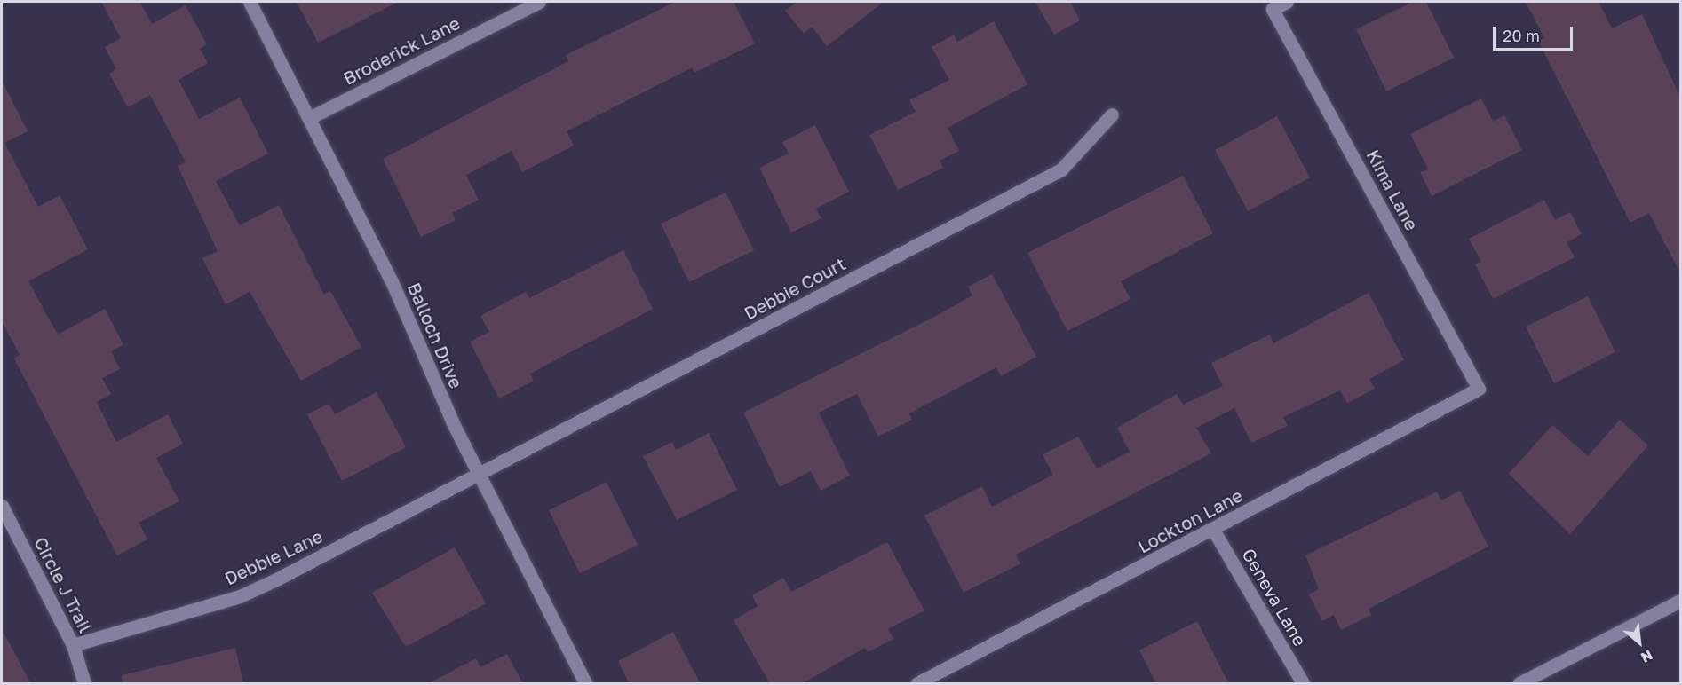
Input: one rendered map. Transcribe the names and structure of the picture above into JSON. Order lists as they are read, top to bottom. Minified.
{"streets":{"street":["Broderick Lane","Kima Lane","Debbie Court","Balloch Drive","Lockton Lane","Debbie Lane","Circle J Trail","Geneva Lane"]},"crossings":[["Broderick Lane","Balloch Drive"],["Kima Lane","Lockton Lane"],["Debbie Court","Balloch Drive"],["Debbie Court","Debbie Lane"],["Balloch Drive","Debbie Lane"],["Lockton Lane","Geneva Lane"],["Debbie Lane","Circle J Trail"]],"scale_bar":"20 m","north":"bottom right"}
